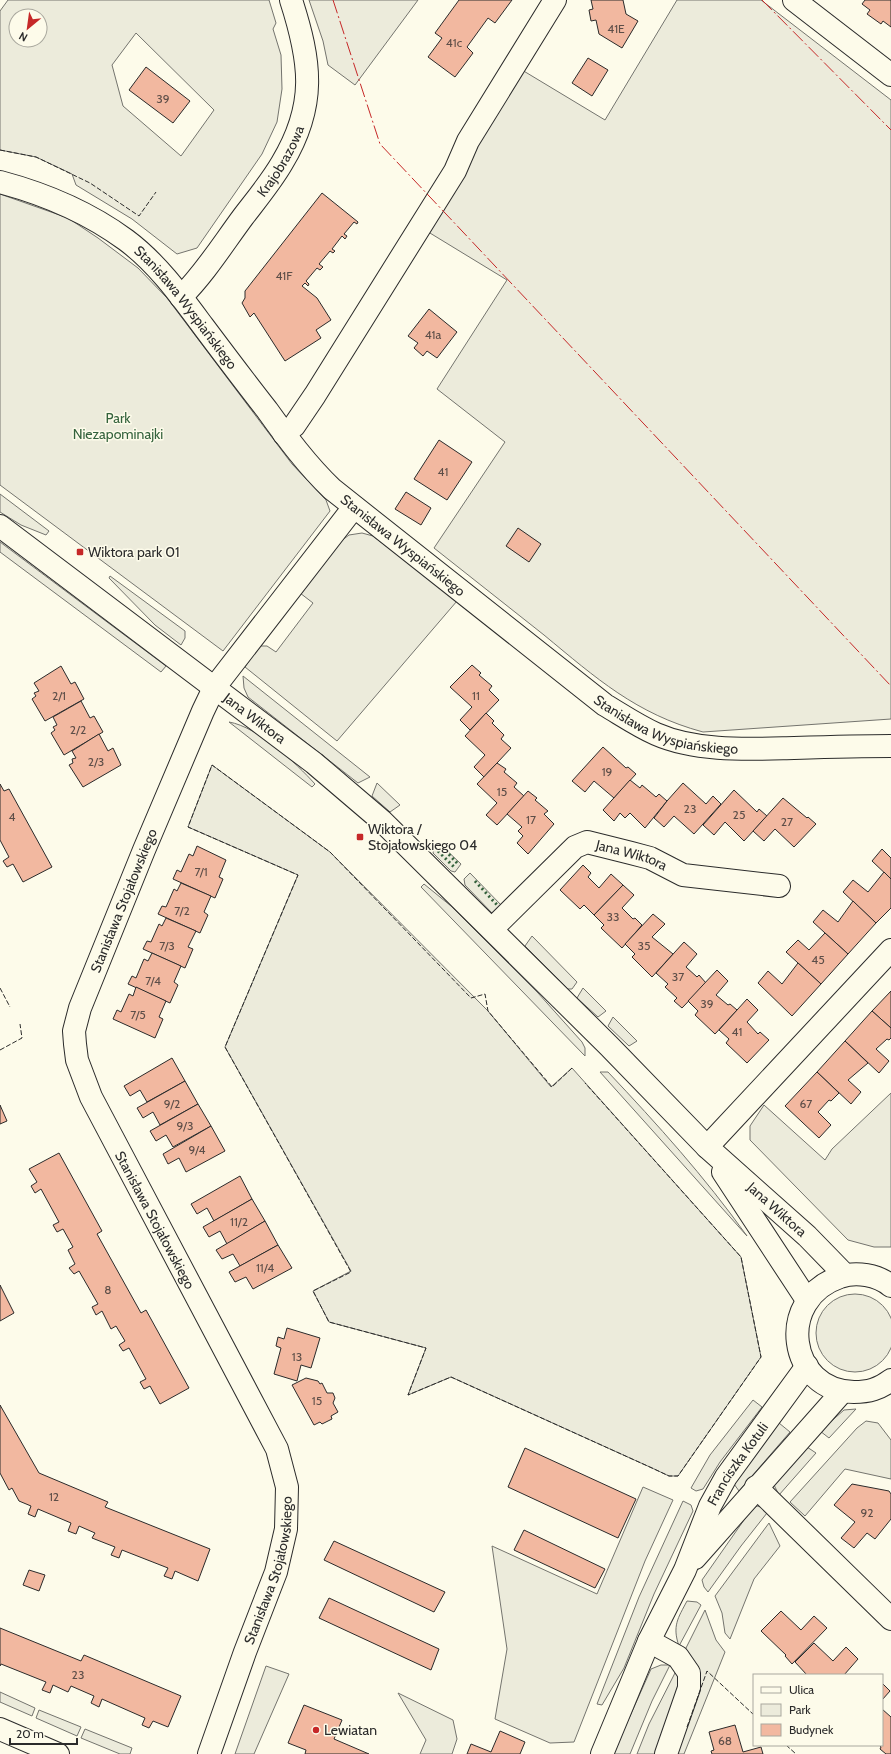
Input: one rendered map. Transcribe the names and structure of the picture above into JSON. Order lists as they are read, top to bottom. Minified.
{"streets":{"street":["Krajobrazowa","Stanisława Wyspiańskiego","Jana Wiktora","Stanisława Stojałowskiego","Franciszka Kotuli"]},"crossings":[["Krajobrazowa","Stanisława Wyspiańskiego"],["Stanisława Wyspiańskiego","Stanisława Stojałowskiego"],["Jana Wiktora","Stanisława Stojałowskiego"]],"parks":["Park Niezapominajki"],"places":{"transit":["Wiktora park 01","Wiktora / Stojałowskiego 04"],"other":["Lewiatan"]},"house_numbers":["41E","41c","39","41F","41a","41","2/1","11","2/2","2/3","19","15","23","25","4","17","27","7/1","7/2","33","7/3","35","45","37","7/4","39","7/5","41","9/2","67","9/3","9/4","11/2","11/4","8","13","15","12","92","23","68"],"legend":["Ulica","Park","Budynek"],"scale_bar":"20 m","north":"bottom left"}
